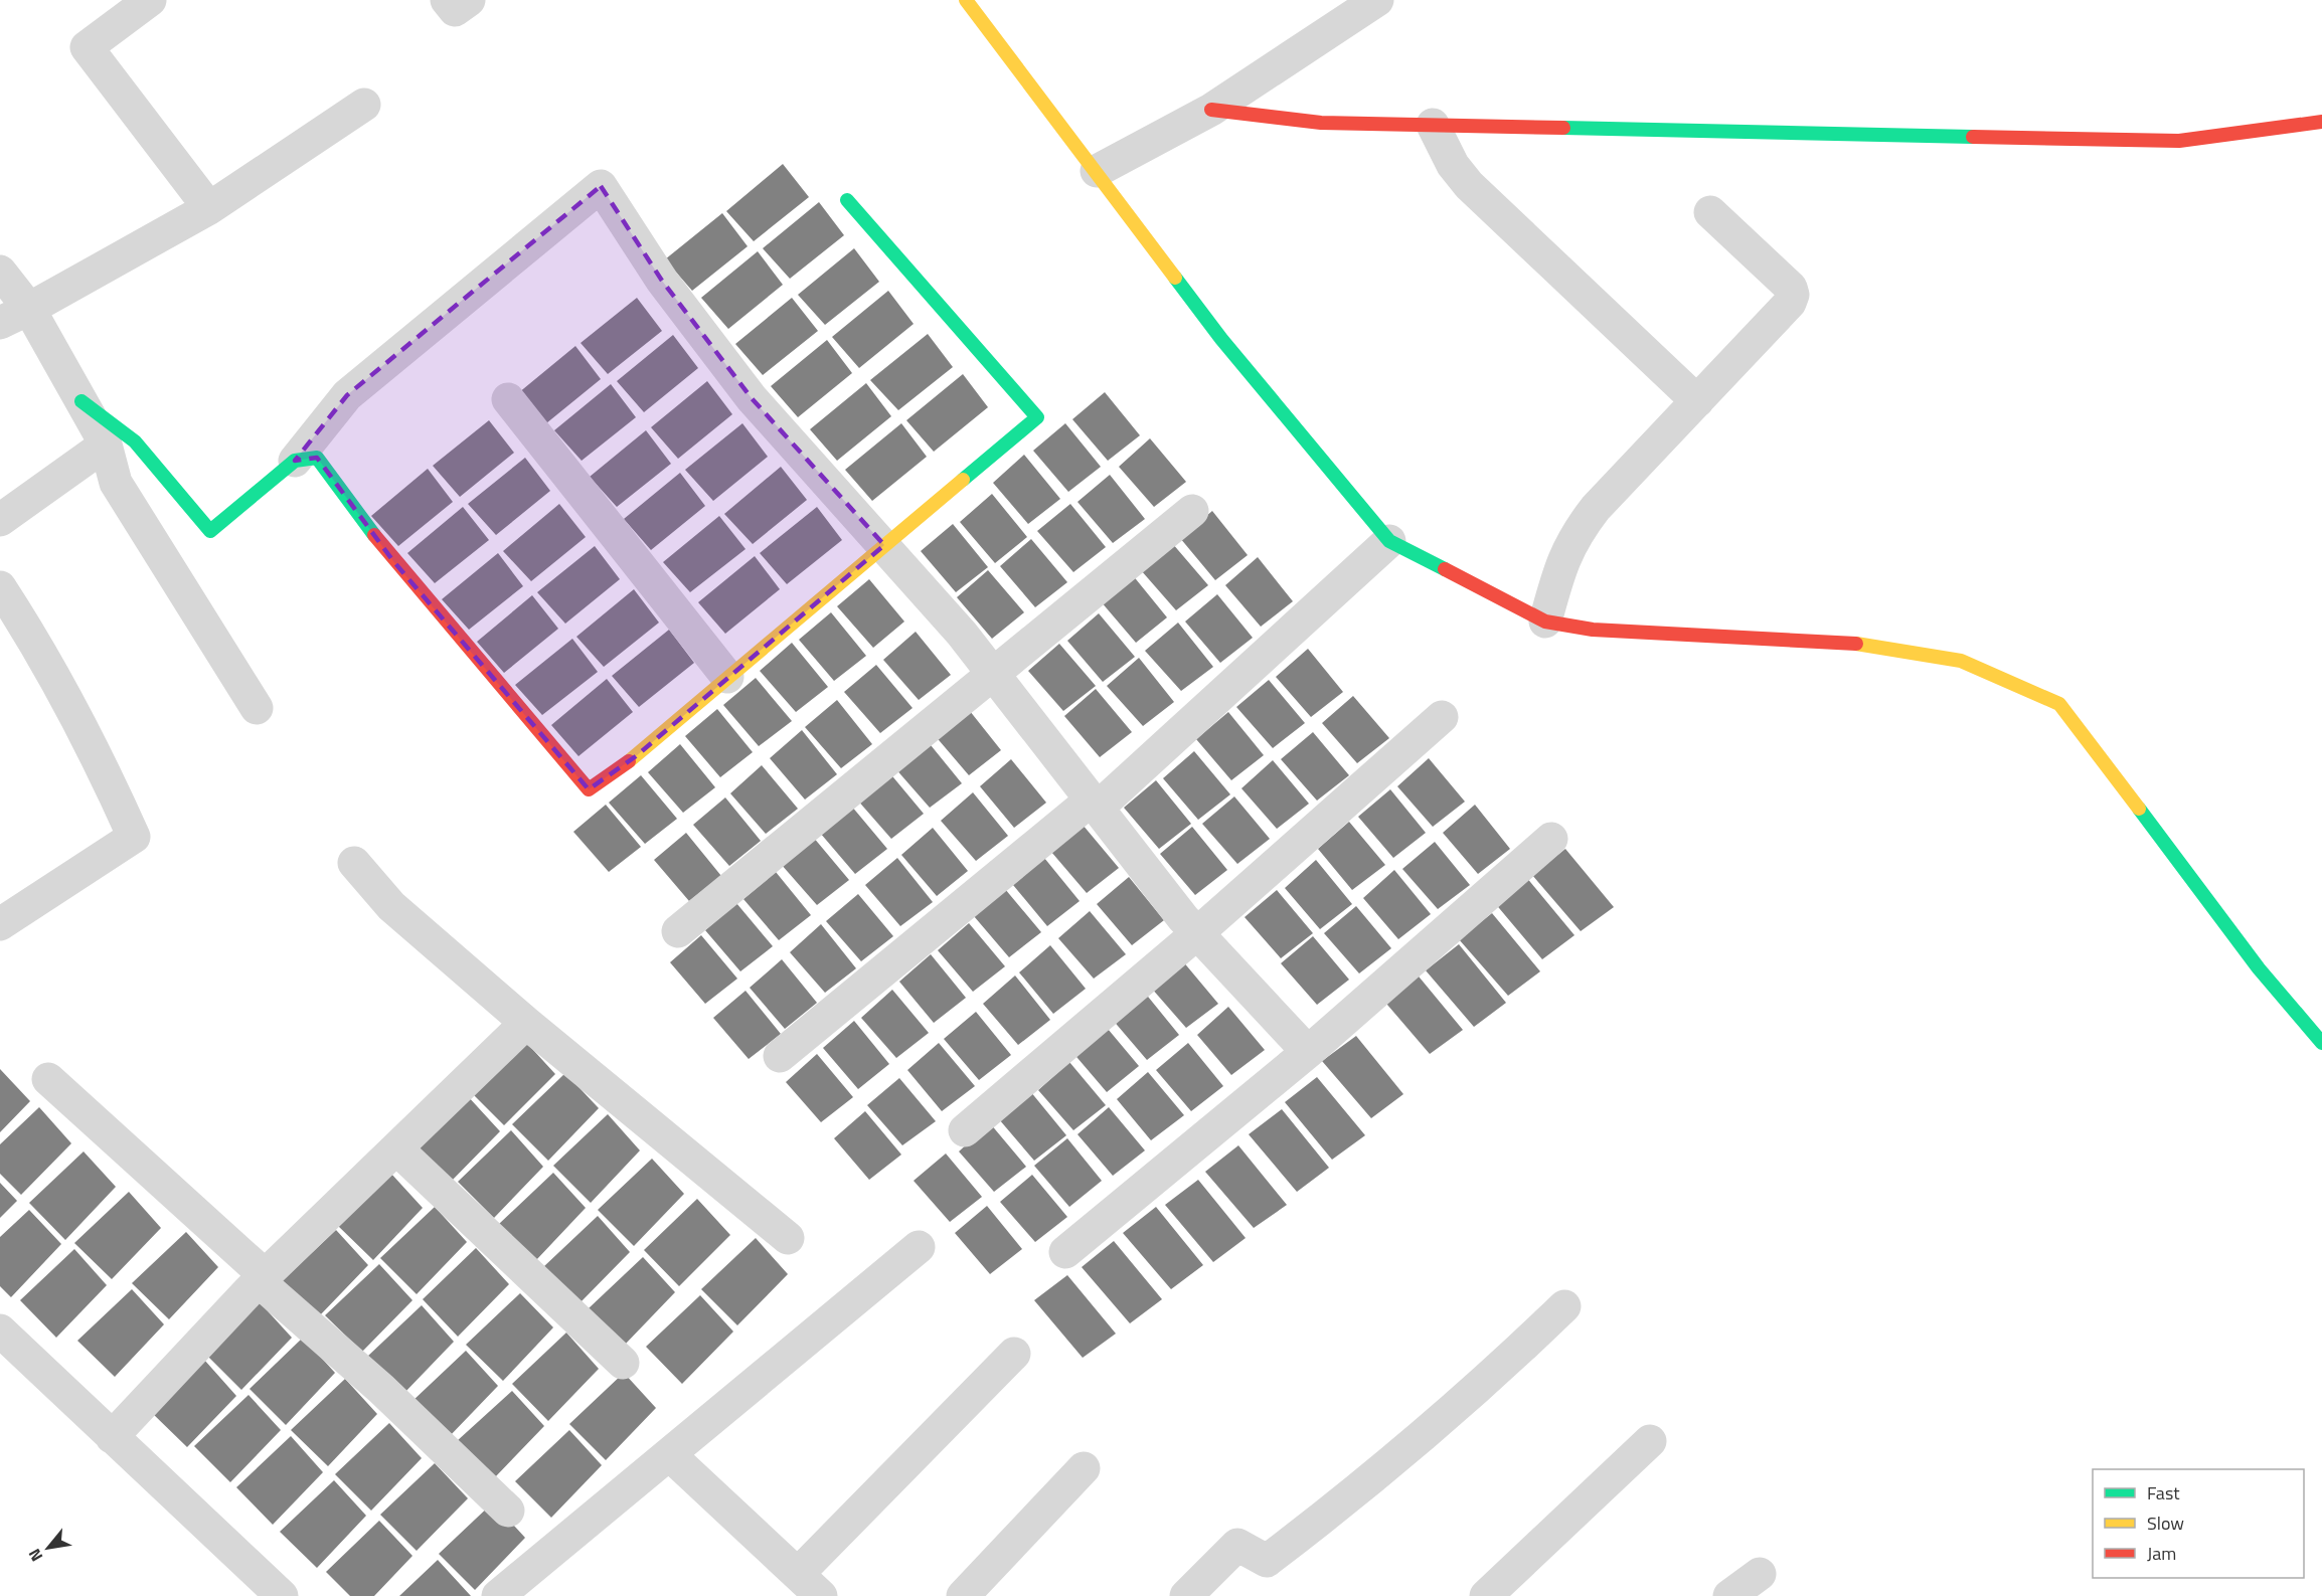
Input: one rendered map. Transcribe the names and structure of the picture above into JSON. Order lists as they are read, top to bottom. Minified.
{"legend":["Fast","Slow","Jam"],"north":"bottom left"}
